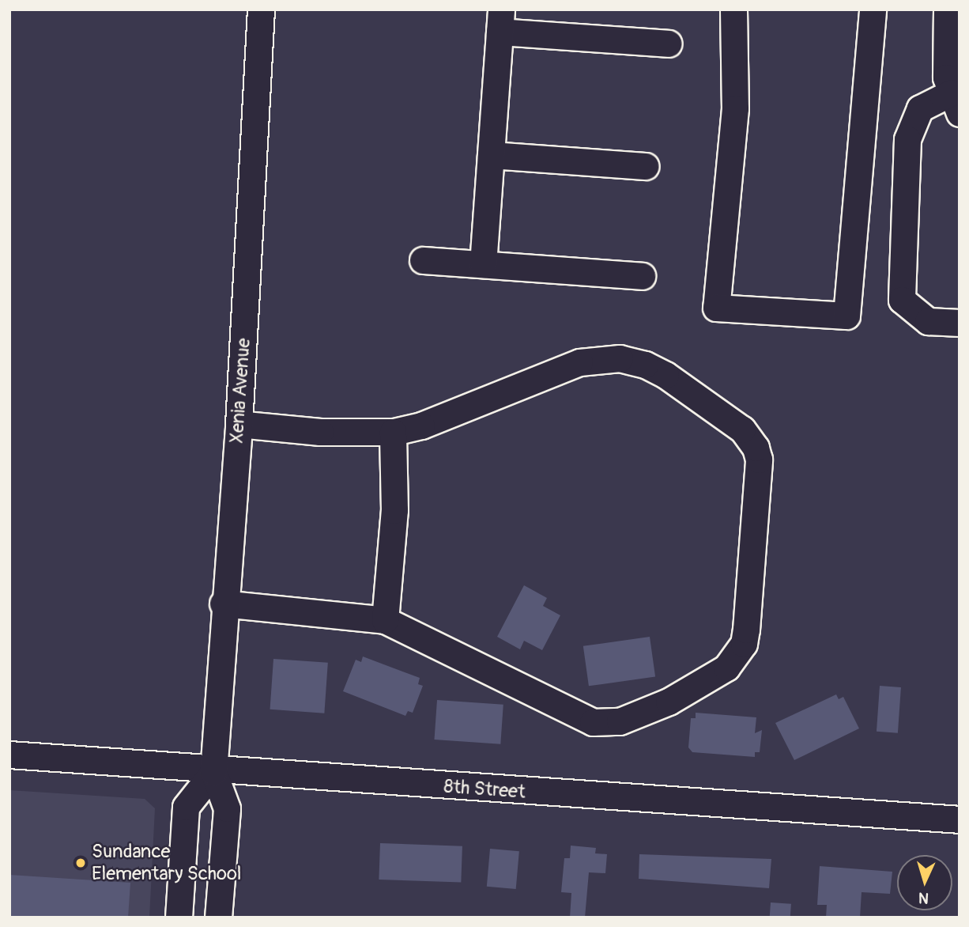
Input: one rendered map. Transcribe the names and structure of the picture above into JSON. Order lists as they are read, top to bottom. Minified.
{"streets":{"street":["Xenia Avenue","8th Street"]},"crossings":[["Xenia Avenue","8th Street"]],"places":["Sundance Elementary School"],"north":"bottom"}
